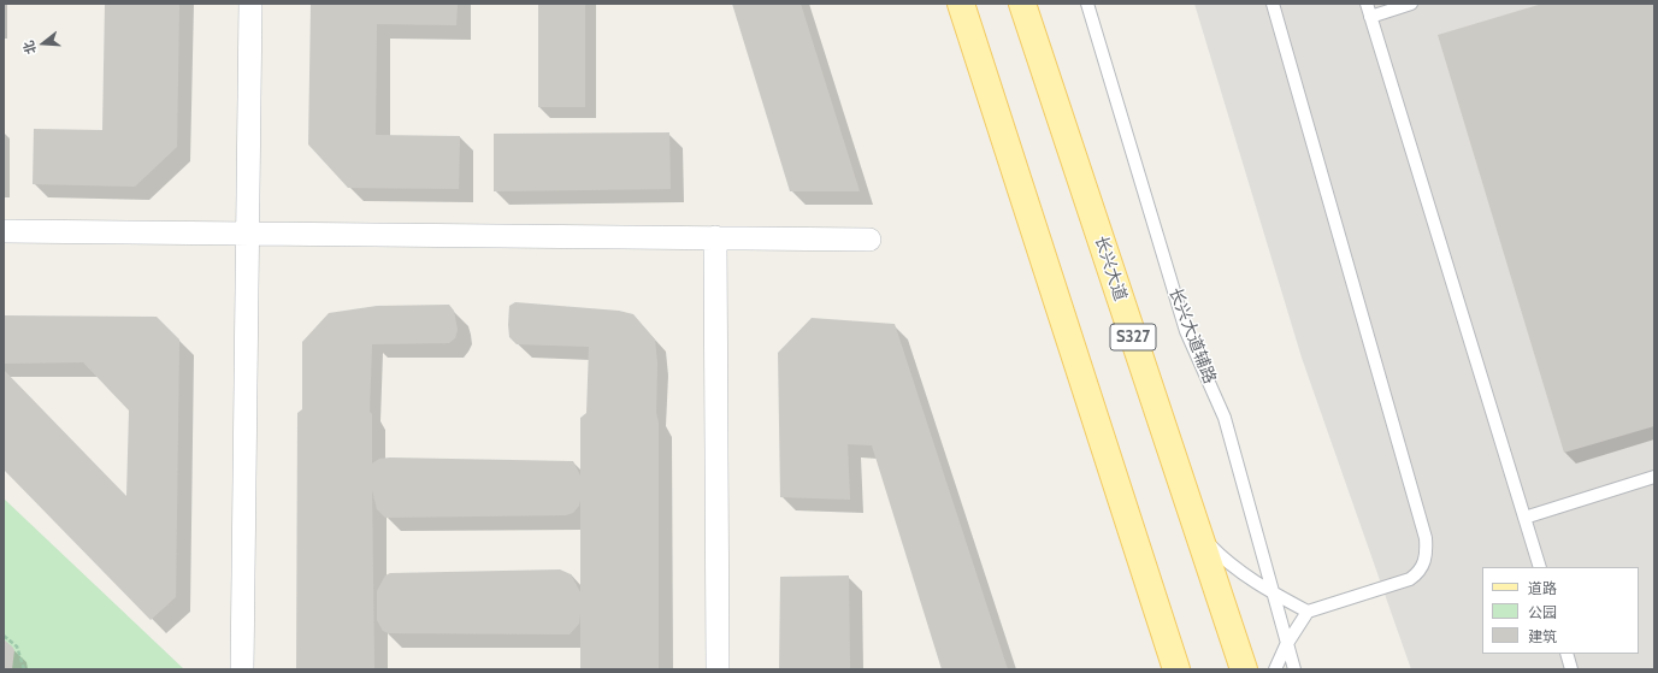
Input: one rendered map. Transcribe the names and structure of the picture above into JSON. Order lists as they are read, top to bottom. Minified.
{"streets":{"main road":["长兴大道","S327"],"lane":["长兴大道辅路"]},"legend":["道路","公园","建筑"],"north":"left"}
